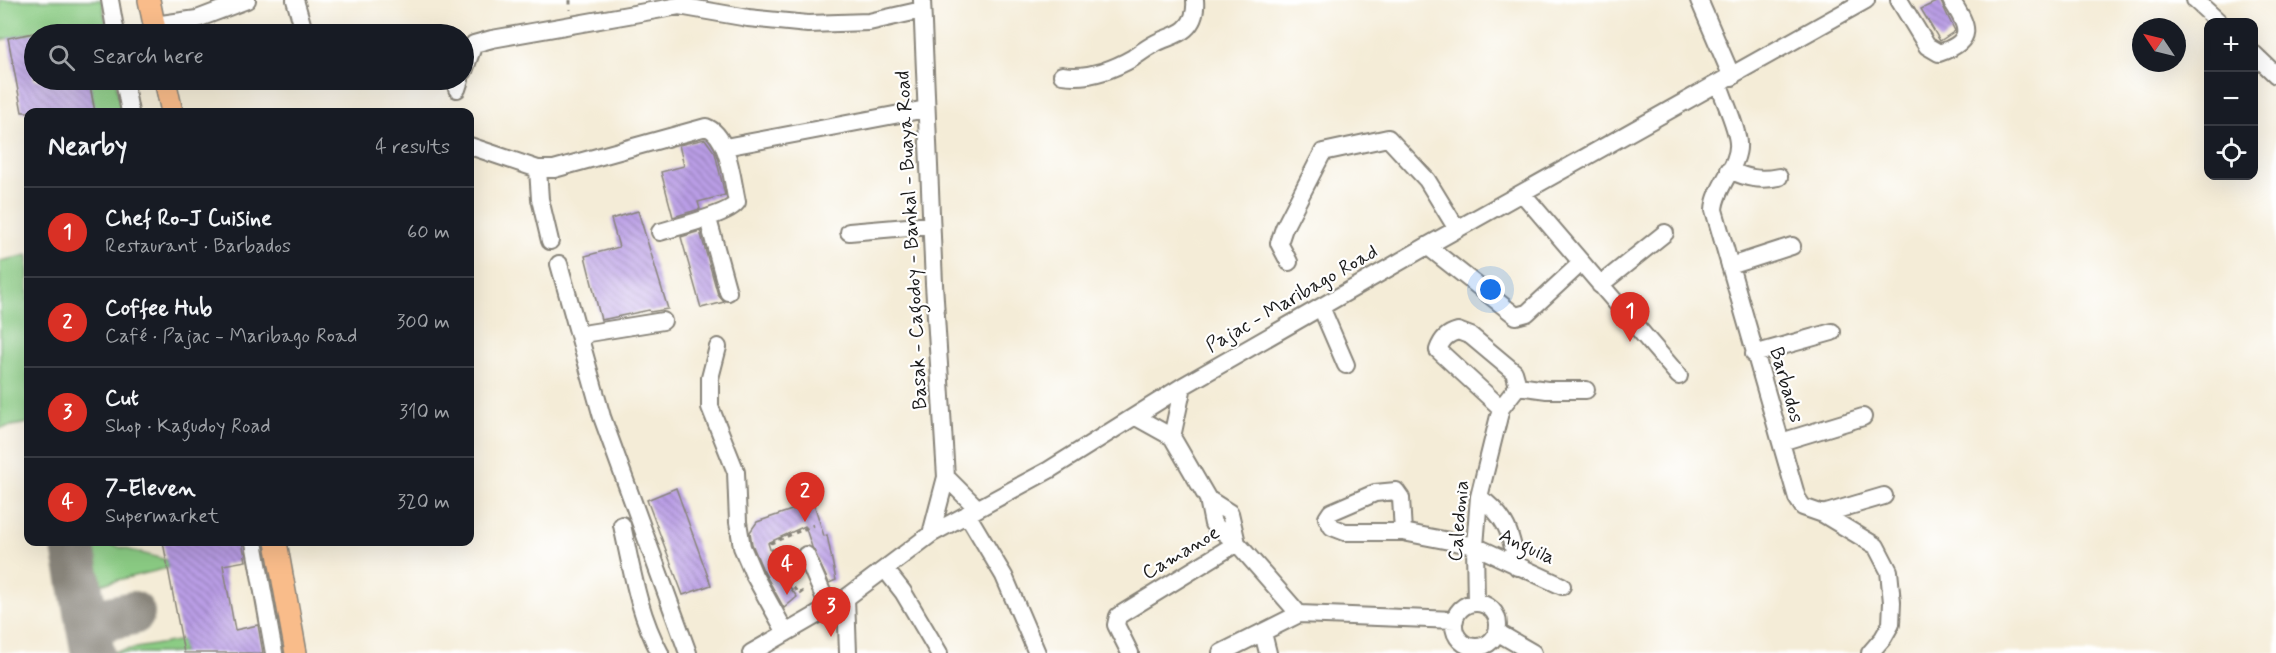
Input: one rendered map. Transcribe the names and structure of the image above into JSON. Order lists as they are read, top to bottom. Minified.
{"streets":{"street":["Basak - Cagodoy - Bankal - Buaya Road","Pajac - Maribago Road","Barbados","Caledonia","Anguila","Camanoe"]},"crossings":[["Basak - Cagodoy - Bankal - Buaya Road","Pajac - Maribago Road"],["Pajac - Maribago Road","Barbados"],["Caledonia","Anguila"]],"north":"top left","page":{"map_buttons":["+","−"],"search":"Search here","heading":["Nearby","4 results"],"list":[{"mark":"1","name":"Chef Ro-J Cuisine","note":"Restaurant · Barbados","value":"60 m"},{"mark":"2","name":"Coffee Hub","note":"Café · Pajac - Maribago Road","value":"300 m"},{"mark":"3","name":"Cut","note":"Shop · Kagudoy Road","value":"310 m"},{"mark":"4","name":"7-Eleven","note":"Supermarket","value":"320 m"}],"pins":["1","2","4","3"]}}
